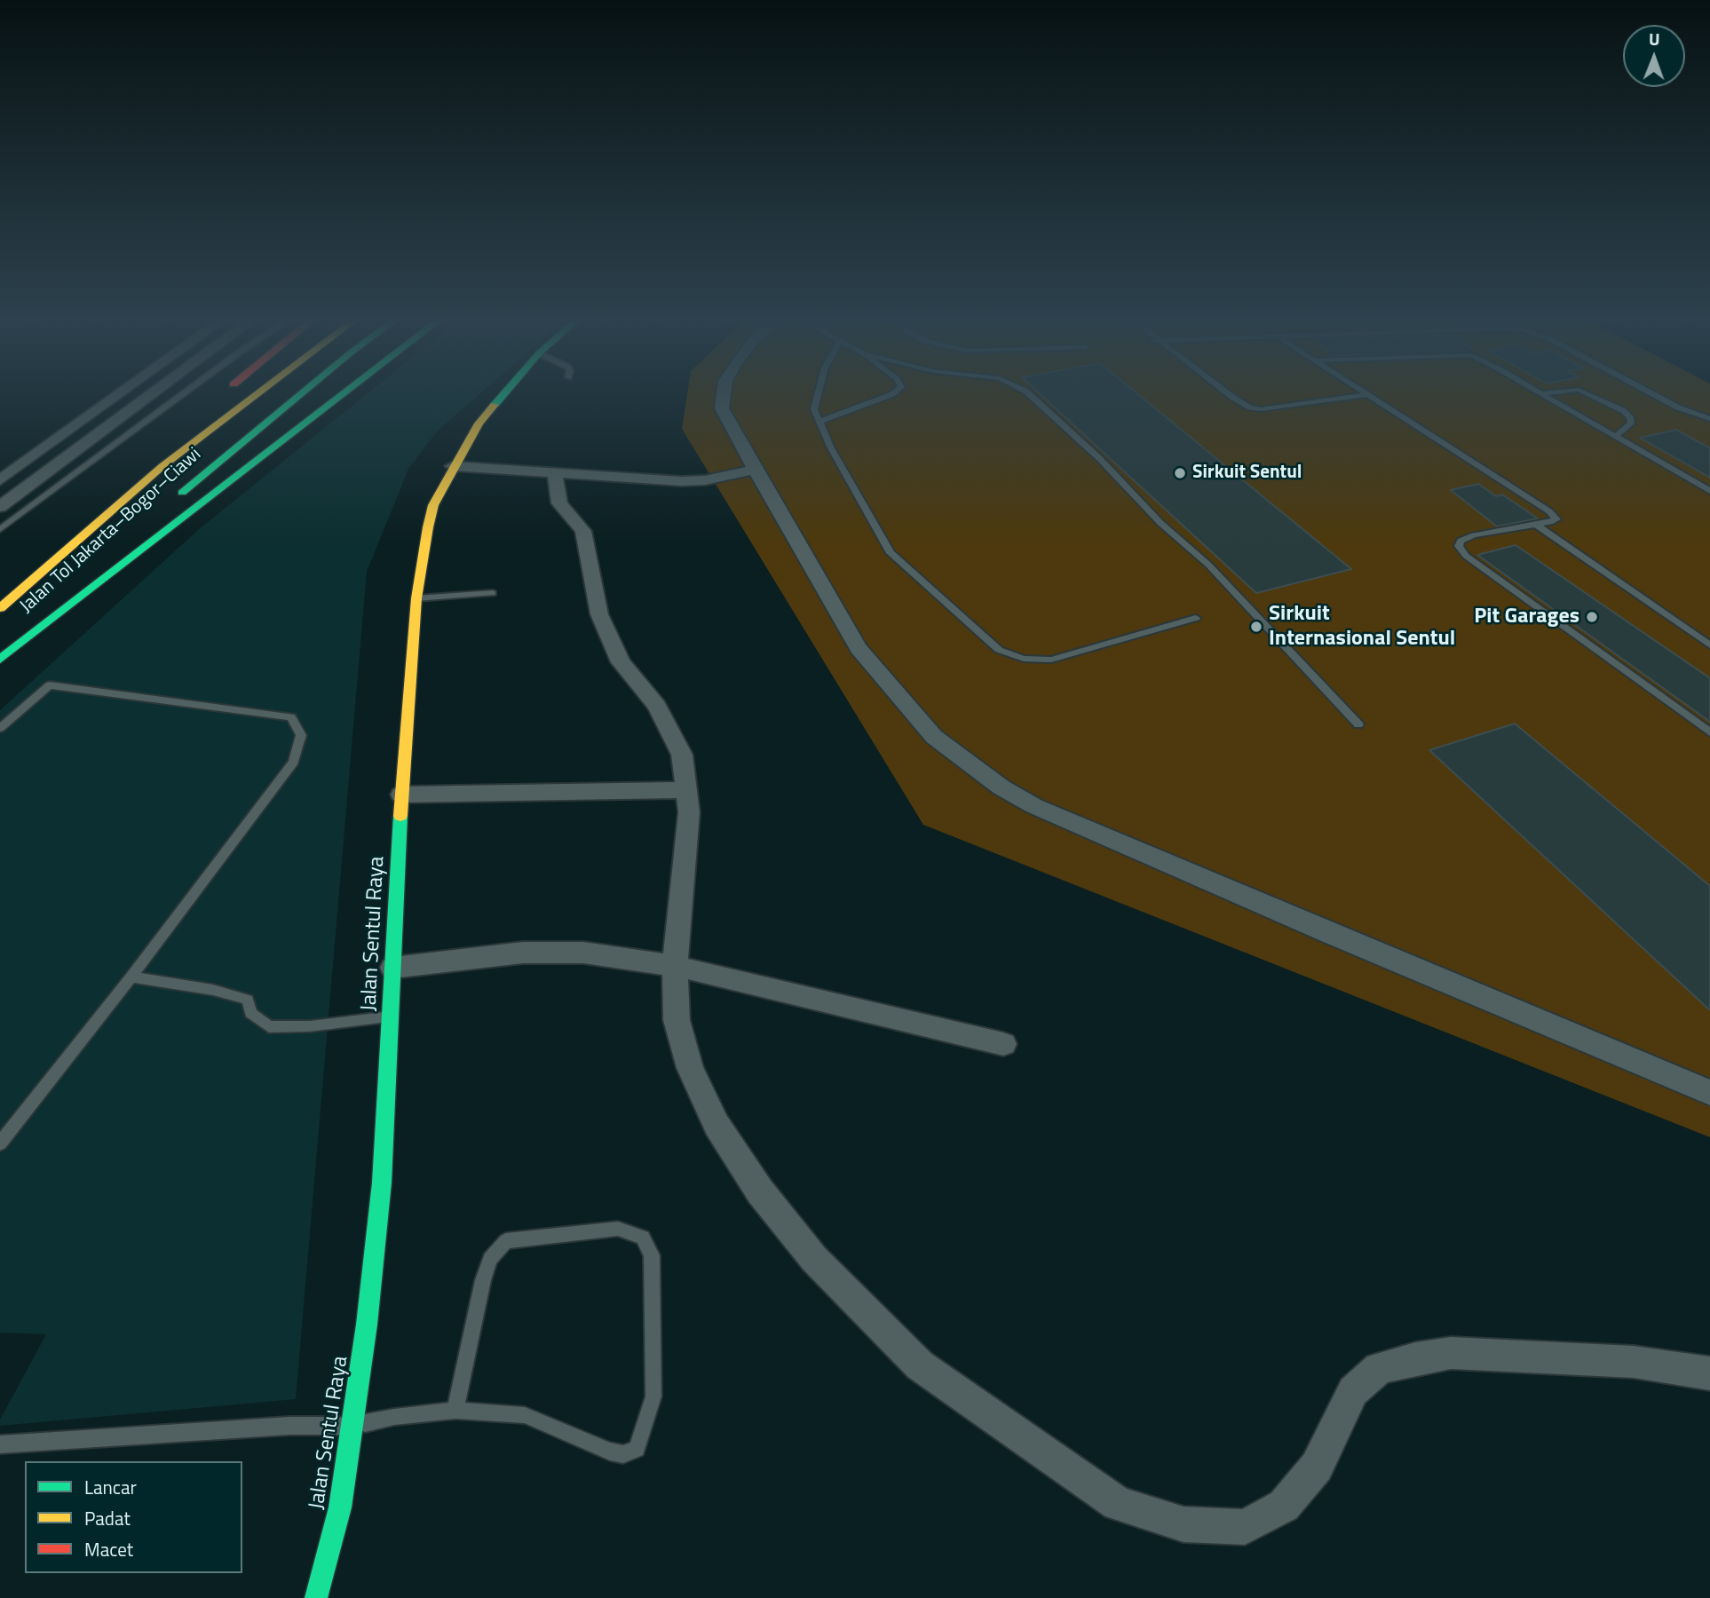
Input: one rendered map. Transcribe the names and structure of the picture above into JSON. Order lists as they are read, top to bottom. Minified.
{"streets":{"main road":["Jalan Tol Jakarta–Bogor–Ciawi","Jalan Sentul Raya"]},"places":["Sirkuit Sentul","Pit Garages","Sirkuit Internasional Sentul"],"legend":["Lancar","Padat","Macet"],"north":"top"}
